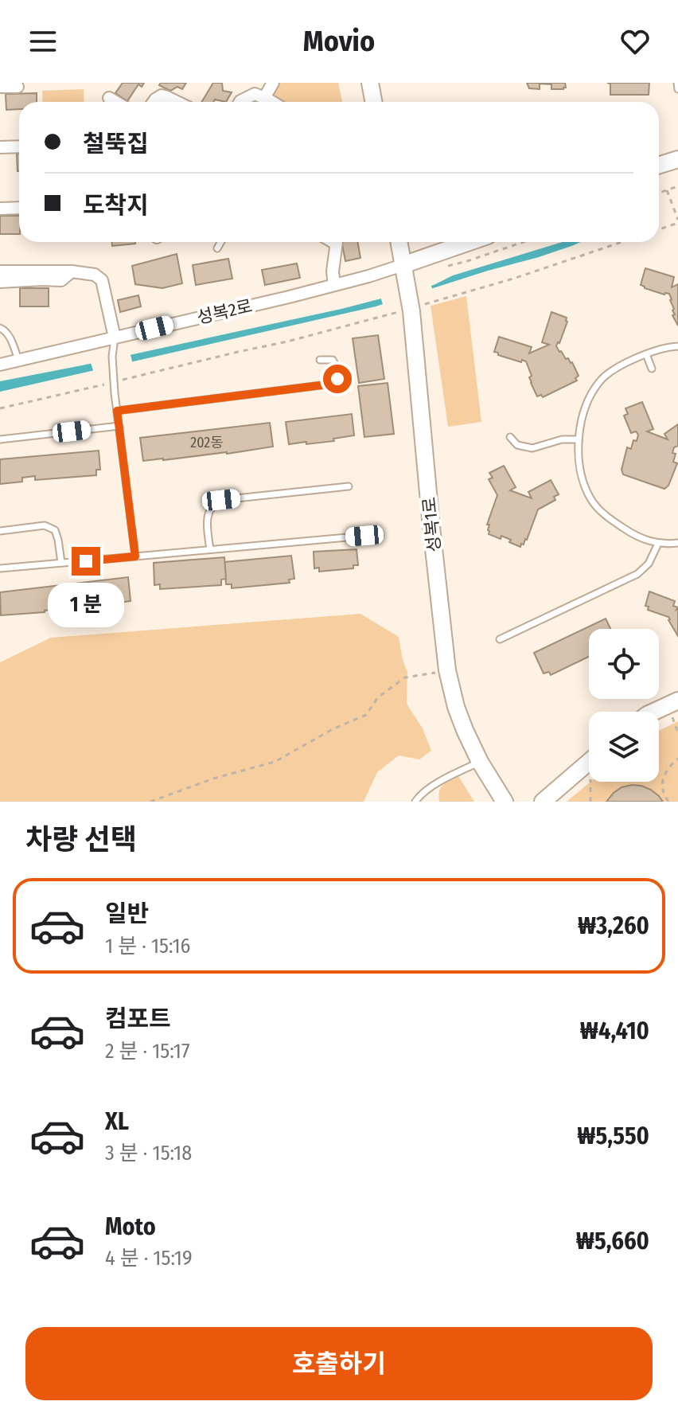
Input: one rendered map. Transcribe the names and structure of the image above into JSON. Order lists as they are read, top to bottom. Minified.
{"streets":{"street":["성복2로","성복1로"]},"crossings":[["성복2로","성복1로"]],"house_numbers":["202동"],"page":{"header":"Movio","banner":["철뚝집","도착지"],"bubble":"1 분","heading":"차량 선택","list":[{"name":"일반","note":"1 분 · 15:16","value":"₩3,260"},{"name":"컴포트","note":"2 분 · 15:17","value":"₩4,410"},{"name":"XL","note":"3 분 · 15:18","value":"₩5,550"},{"name":"Moto","note":"4 분 · 15:19","value":"₩5,660"}],"buttons":"호출하기"}}
